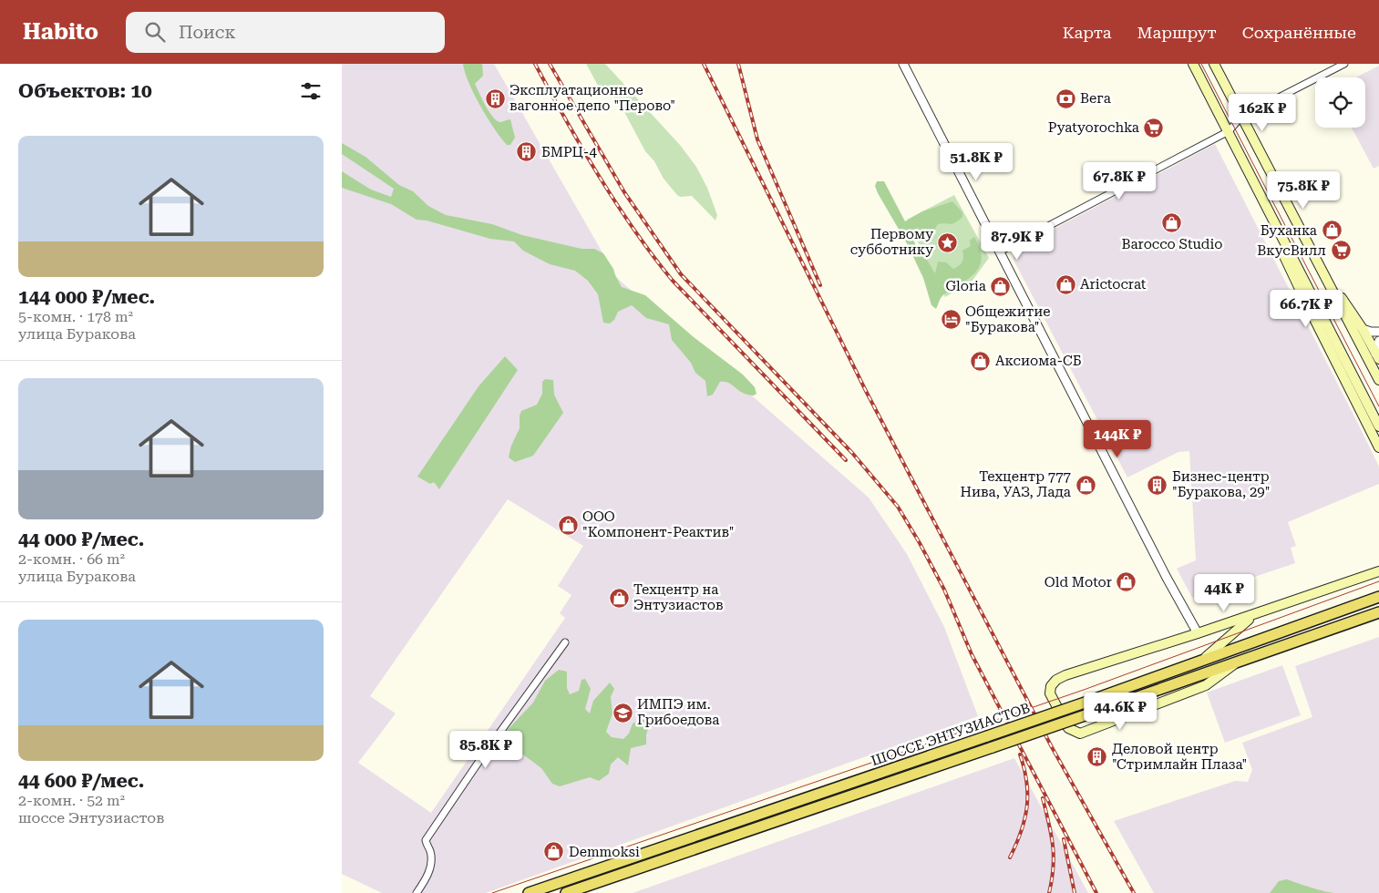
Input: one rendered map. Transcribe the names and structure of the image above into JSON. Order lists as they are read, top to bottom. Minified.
{"streets":{"main road":["ШОССЕ ЭНТУЗИАСТОВ"]},"places":{"building":["Эксплуатационное вагонное депо \"Перово\"","БМРЦ-4","Бизнес-центр \"Буракова, 29\"","Деловой центр \"Стримлайн Плаза\""],"bank":["Вега"],"supermarket":["Pyatyorochka","ВкусВилл"],"shop":["Barocco Studio","Буханка","Arictocrat","Gloria","Аксиома-СБ","Техцентр 777 Нива, УАЗ, Лада","ООО \"Компонент-Реактив\"","Old Motor","Техцентр на Энтузиастов","Demmoksi"],"place":["Первому субботнику"],"hotel":["Общежитие \"Буракова\""],"school or university":["ИМПЭ им. Грибоедова"]},"page":{"header":"Habito","search":"Поиск","nav":["Карта","Маршрут","Сохранённые"],"heading":"Объектов: 10","price":["162K ₽","51.8K ₽","67.8K ₽","75.8K ₽","87.9K ₽","66.7K ₽","144K ₽","44K ₽","44.6K ₽","85.8K ₽"],"list":[{"name":"144 000 ₽/мес.","note":"5-комн. · 178 m² · улица Буракова"},{"name":"44 000 ₽/мес.","note":"2-комн. · 66 m² · улица Буракова"},{"name":"44 600 ₽/мес.","note":"2-комн. · 52 m² · шоссе Энтузиастов"}]}}
